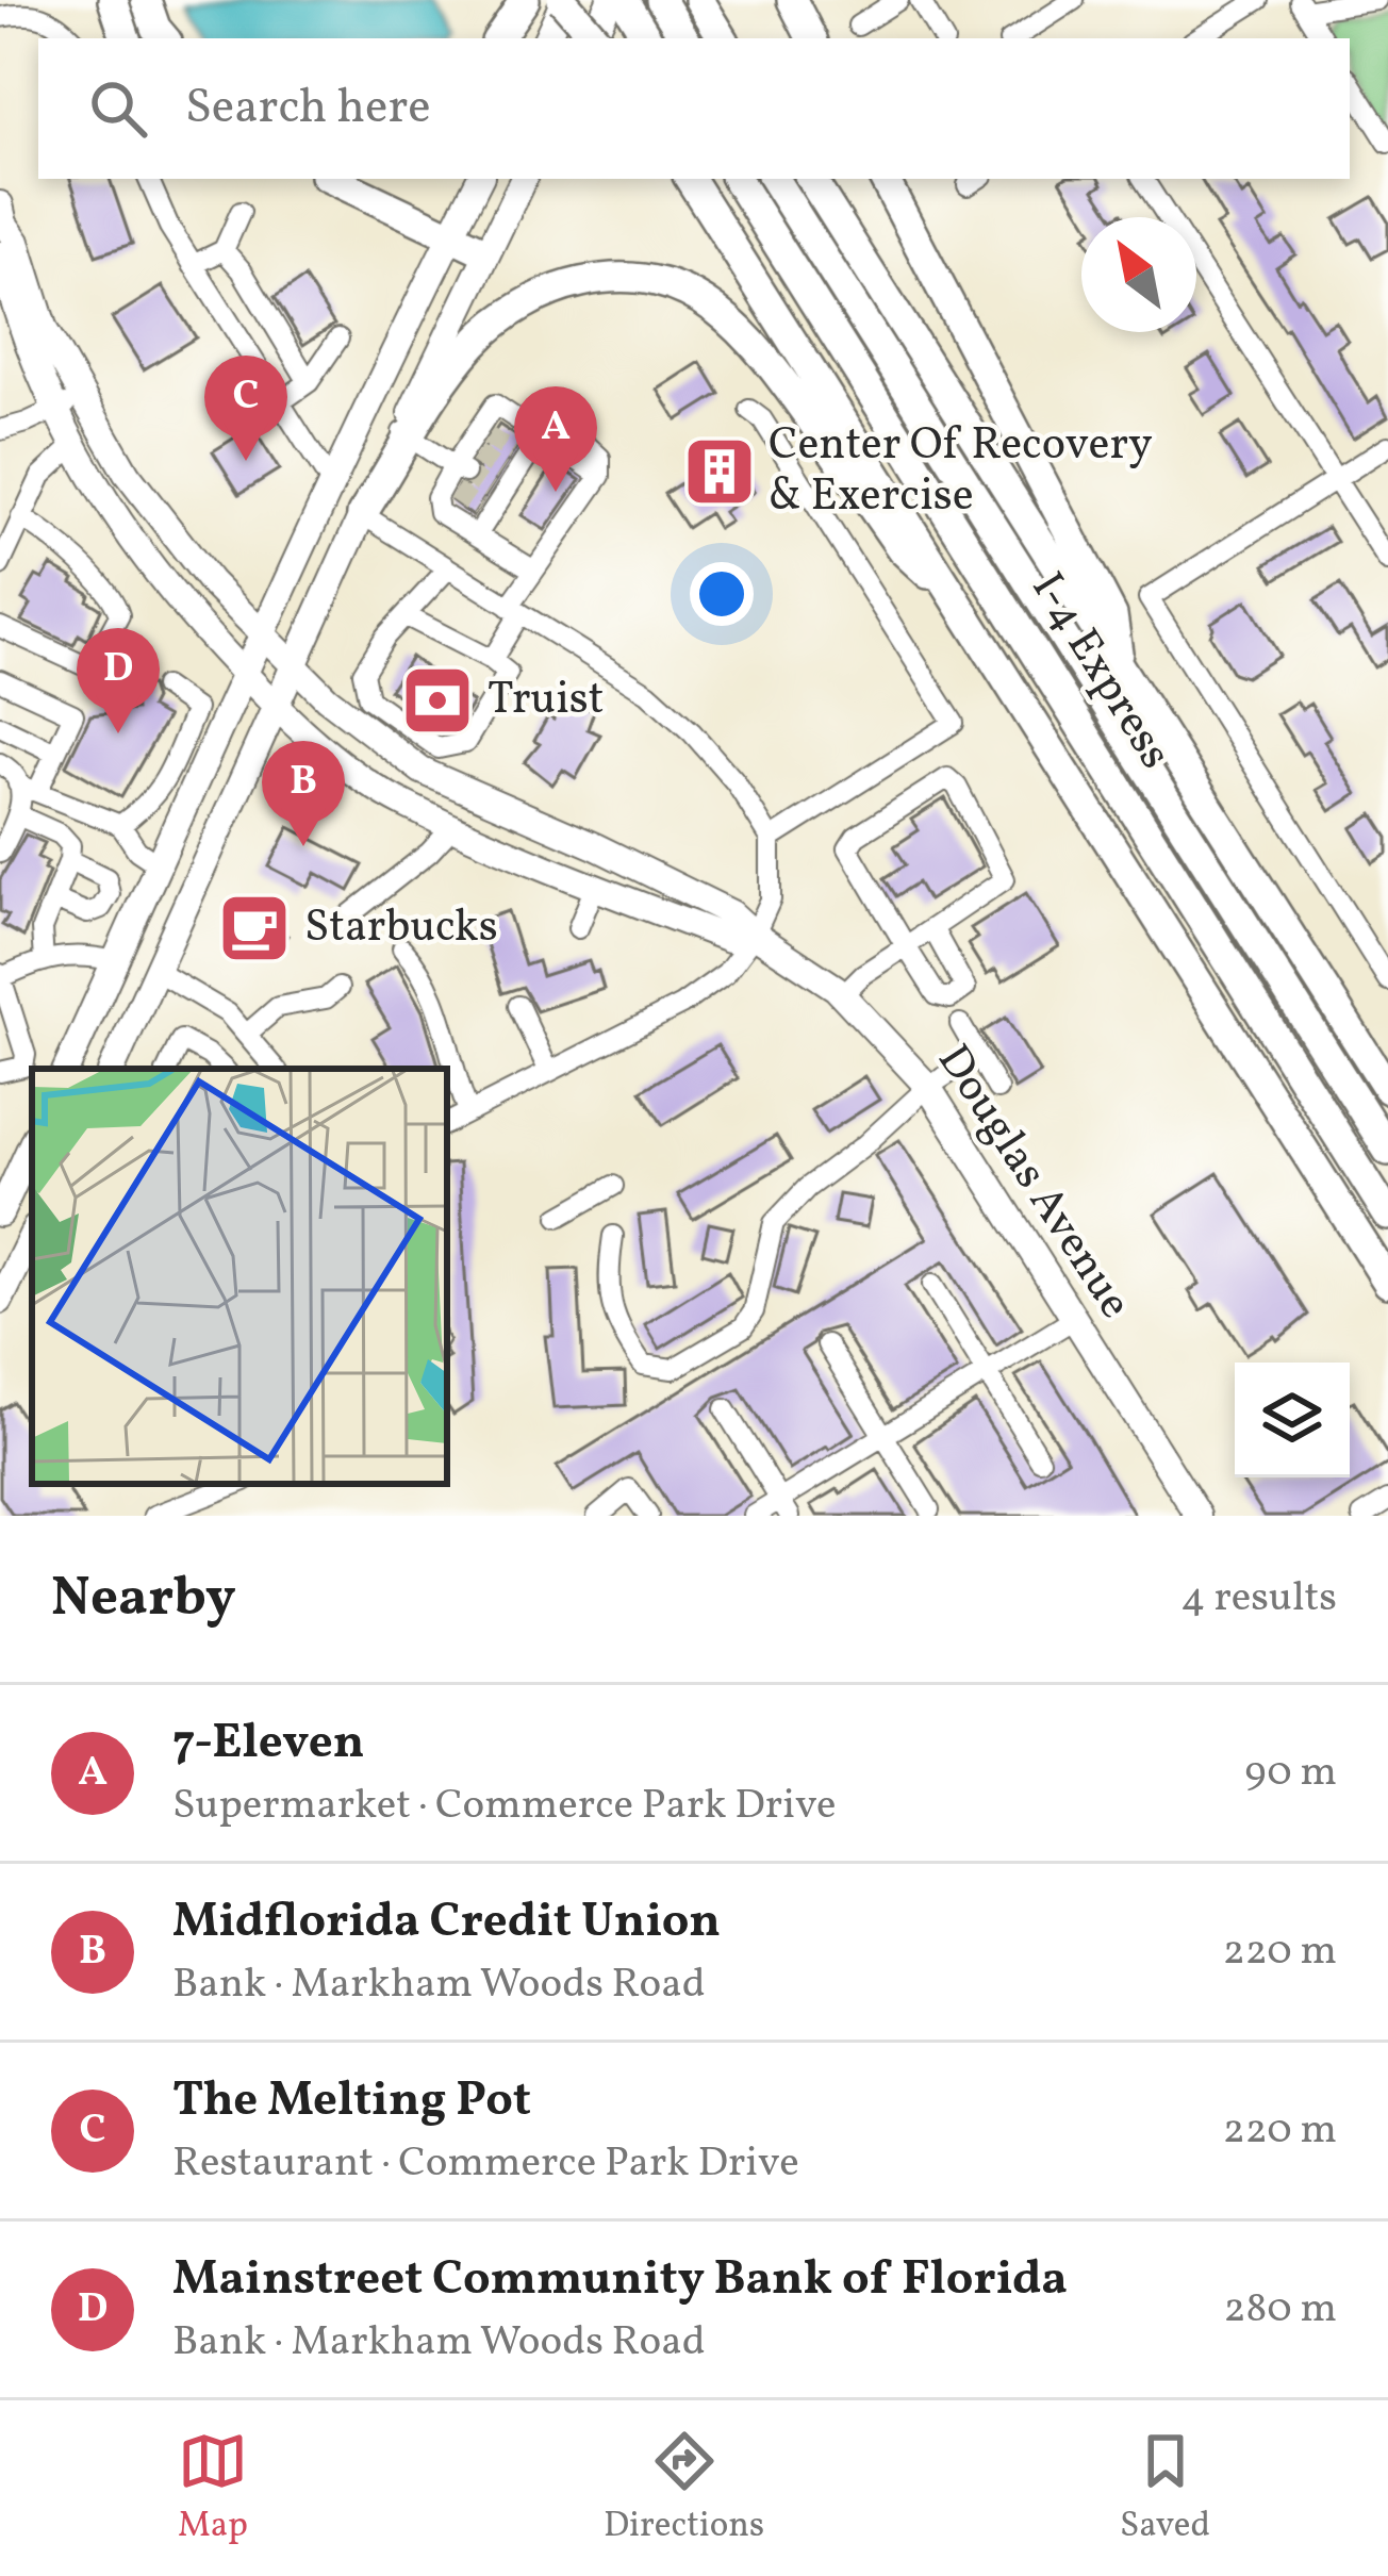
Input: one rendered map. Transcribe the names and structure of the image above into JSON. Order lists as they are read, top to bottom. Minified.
{"streets":{"highway":["I-4 Express"],"main road":["Douglas Avenue"]},"places":{"building":["Center Of Recovery & Exercise"],"bank":["Truist"],"cafe":["Starbucks"]},"north":"top left","page":{"search":"Search here","pins":["C","A","D","B"],"heading":["Nearby","4 results"],"list":[{"mark":"A","name":"7-Eleven","note":"Supermarket · Commerce Park Drive","value":"90 m"},{"mark":"B","name":"Midflorida Credit Union","note":"Bank · Markham Woods Road","value":"220 m"},{"mark":"C","name":"The Melting Pot","note":"Restaurant · Commerce Park Drive","value":"220 m"},{"mark":"D","name":"Mainstreet Community Bank of Florida","note":"Bank · Markham Woods Road","value":"280 m"}],"nav":["Map","Directions","Saved"]}}
